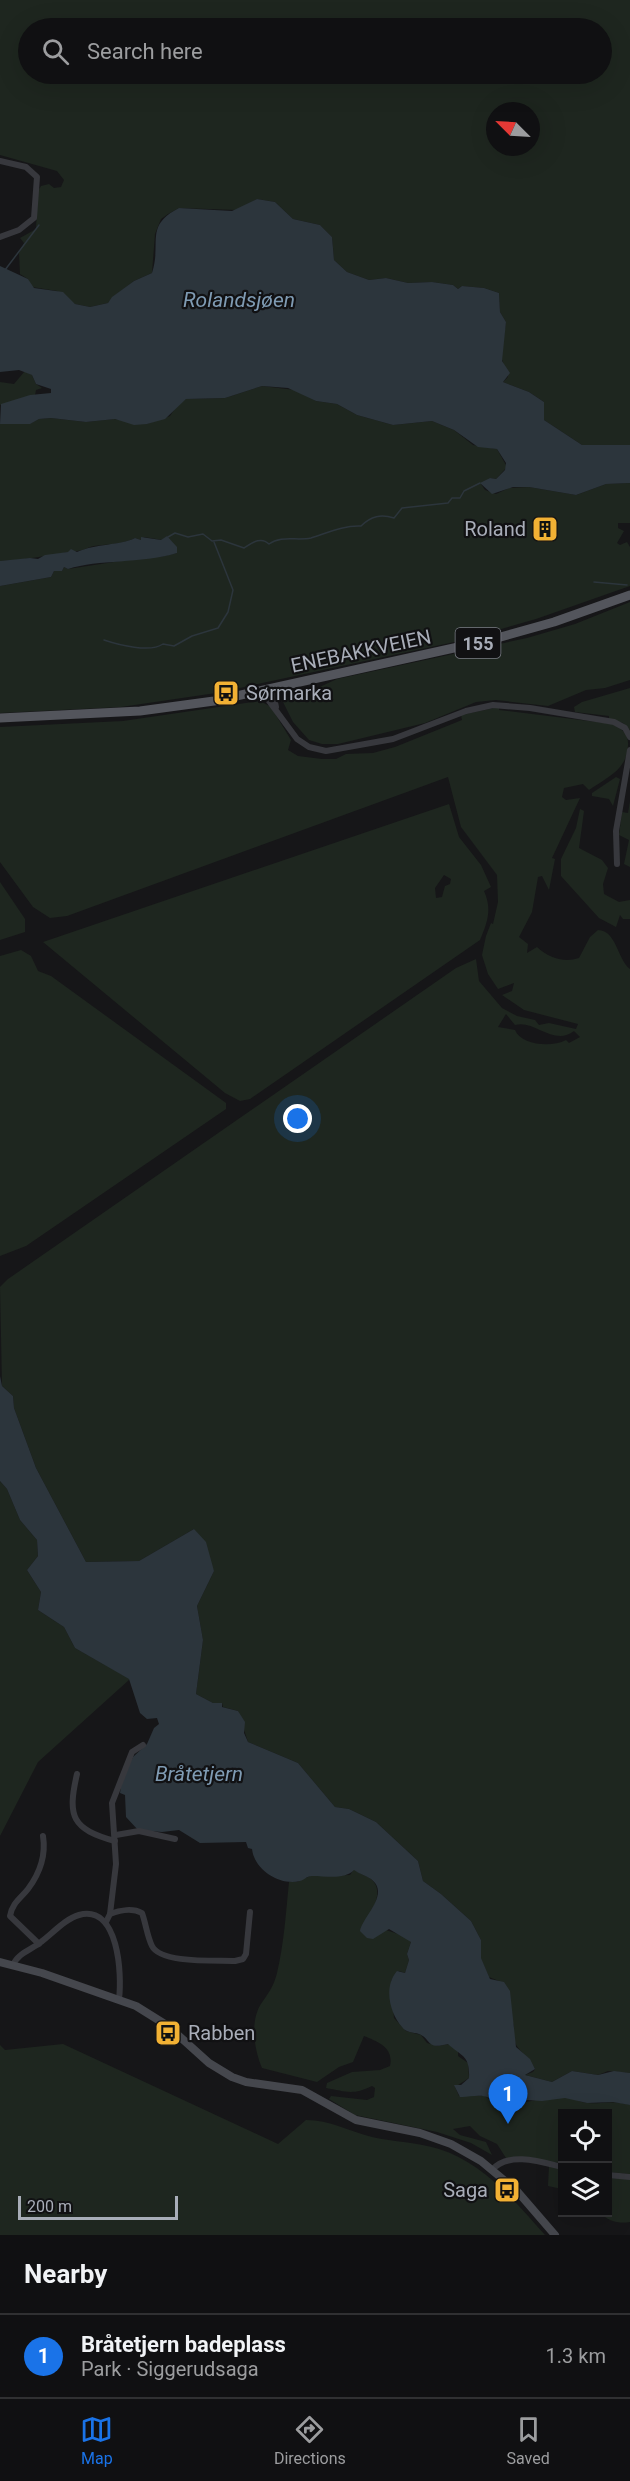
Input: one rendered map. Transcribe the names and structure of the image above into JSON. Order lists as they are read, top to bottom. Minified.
{"streets":{"main road":["155","ENEBAKKVEIEN"]},"water":["Rolandsjøen","Bråtetjern"],"places":{"building":["Roland"],"bus stop":["Sørmarka","Rabben","Saga"]},"scale_bar":"200 m","north":"top left","page":{"search":"Search here","pins":"1","scale":"200 m","heading":"Nearby","list":[{"mark":"1","name":"Bråtetjern badeplass","note":"Park · Siggerudsaga","value":"1.3 km"}],"nav":["Map","Directions","Saved"]}}
